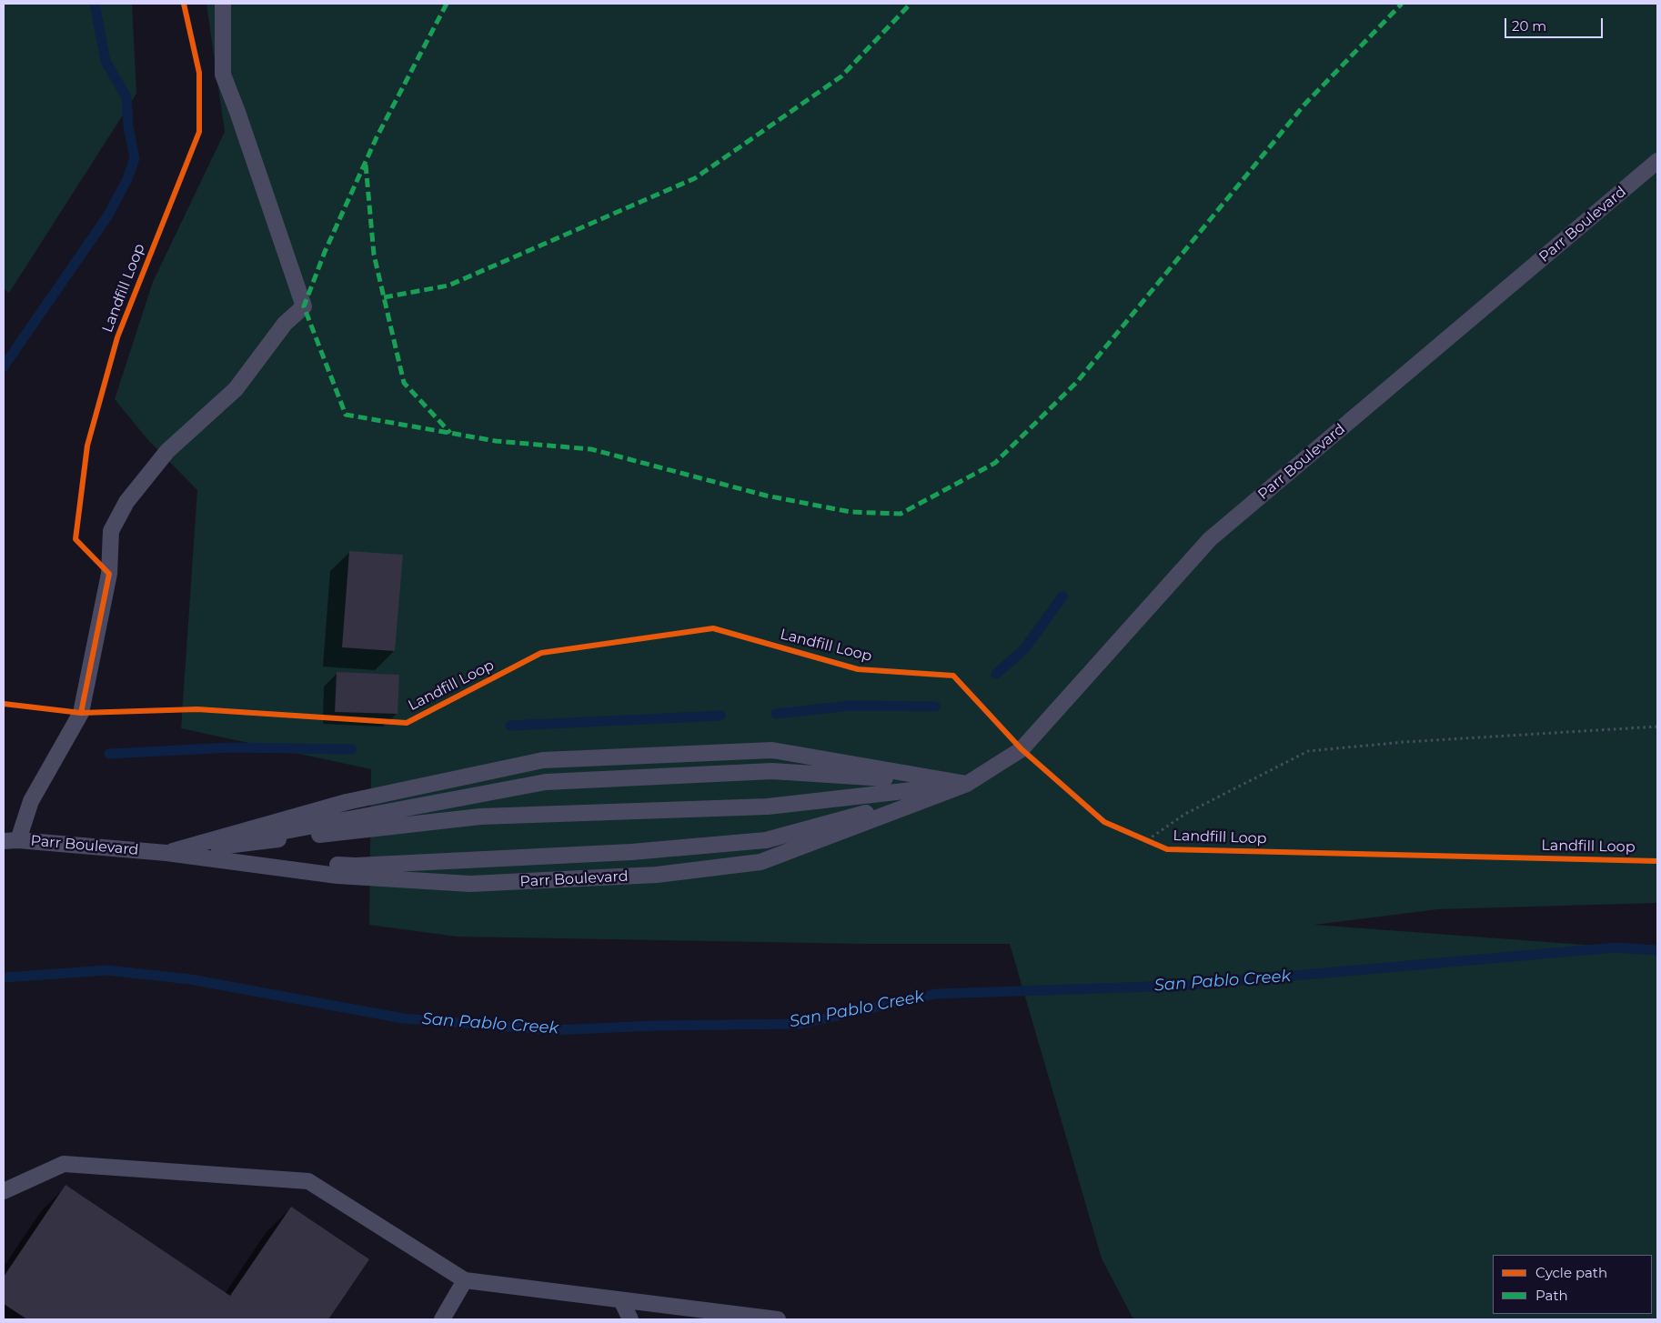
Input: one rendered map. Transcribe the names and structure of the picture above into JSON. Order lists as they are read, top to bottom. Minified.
{"streets":{"lane":["Parr Boulevard"],"cycle path":["Landfill Loop"]},"water":["San Pablo Creek"],"legend":["Cycle path","Path"],"scale_bar":"20 m"}
